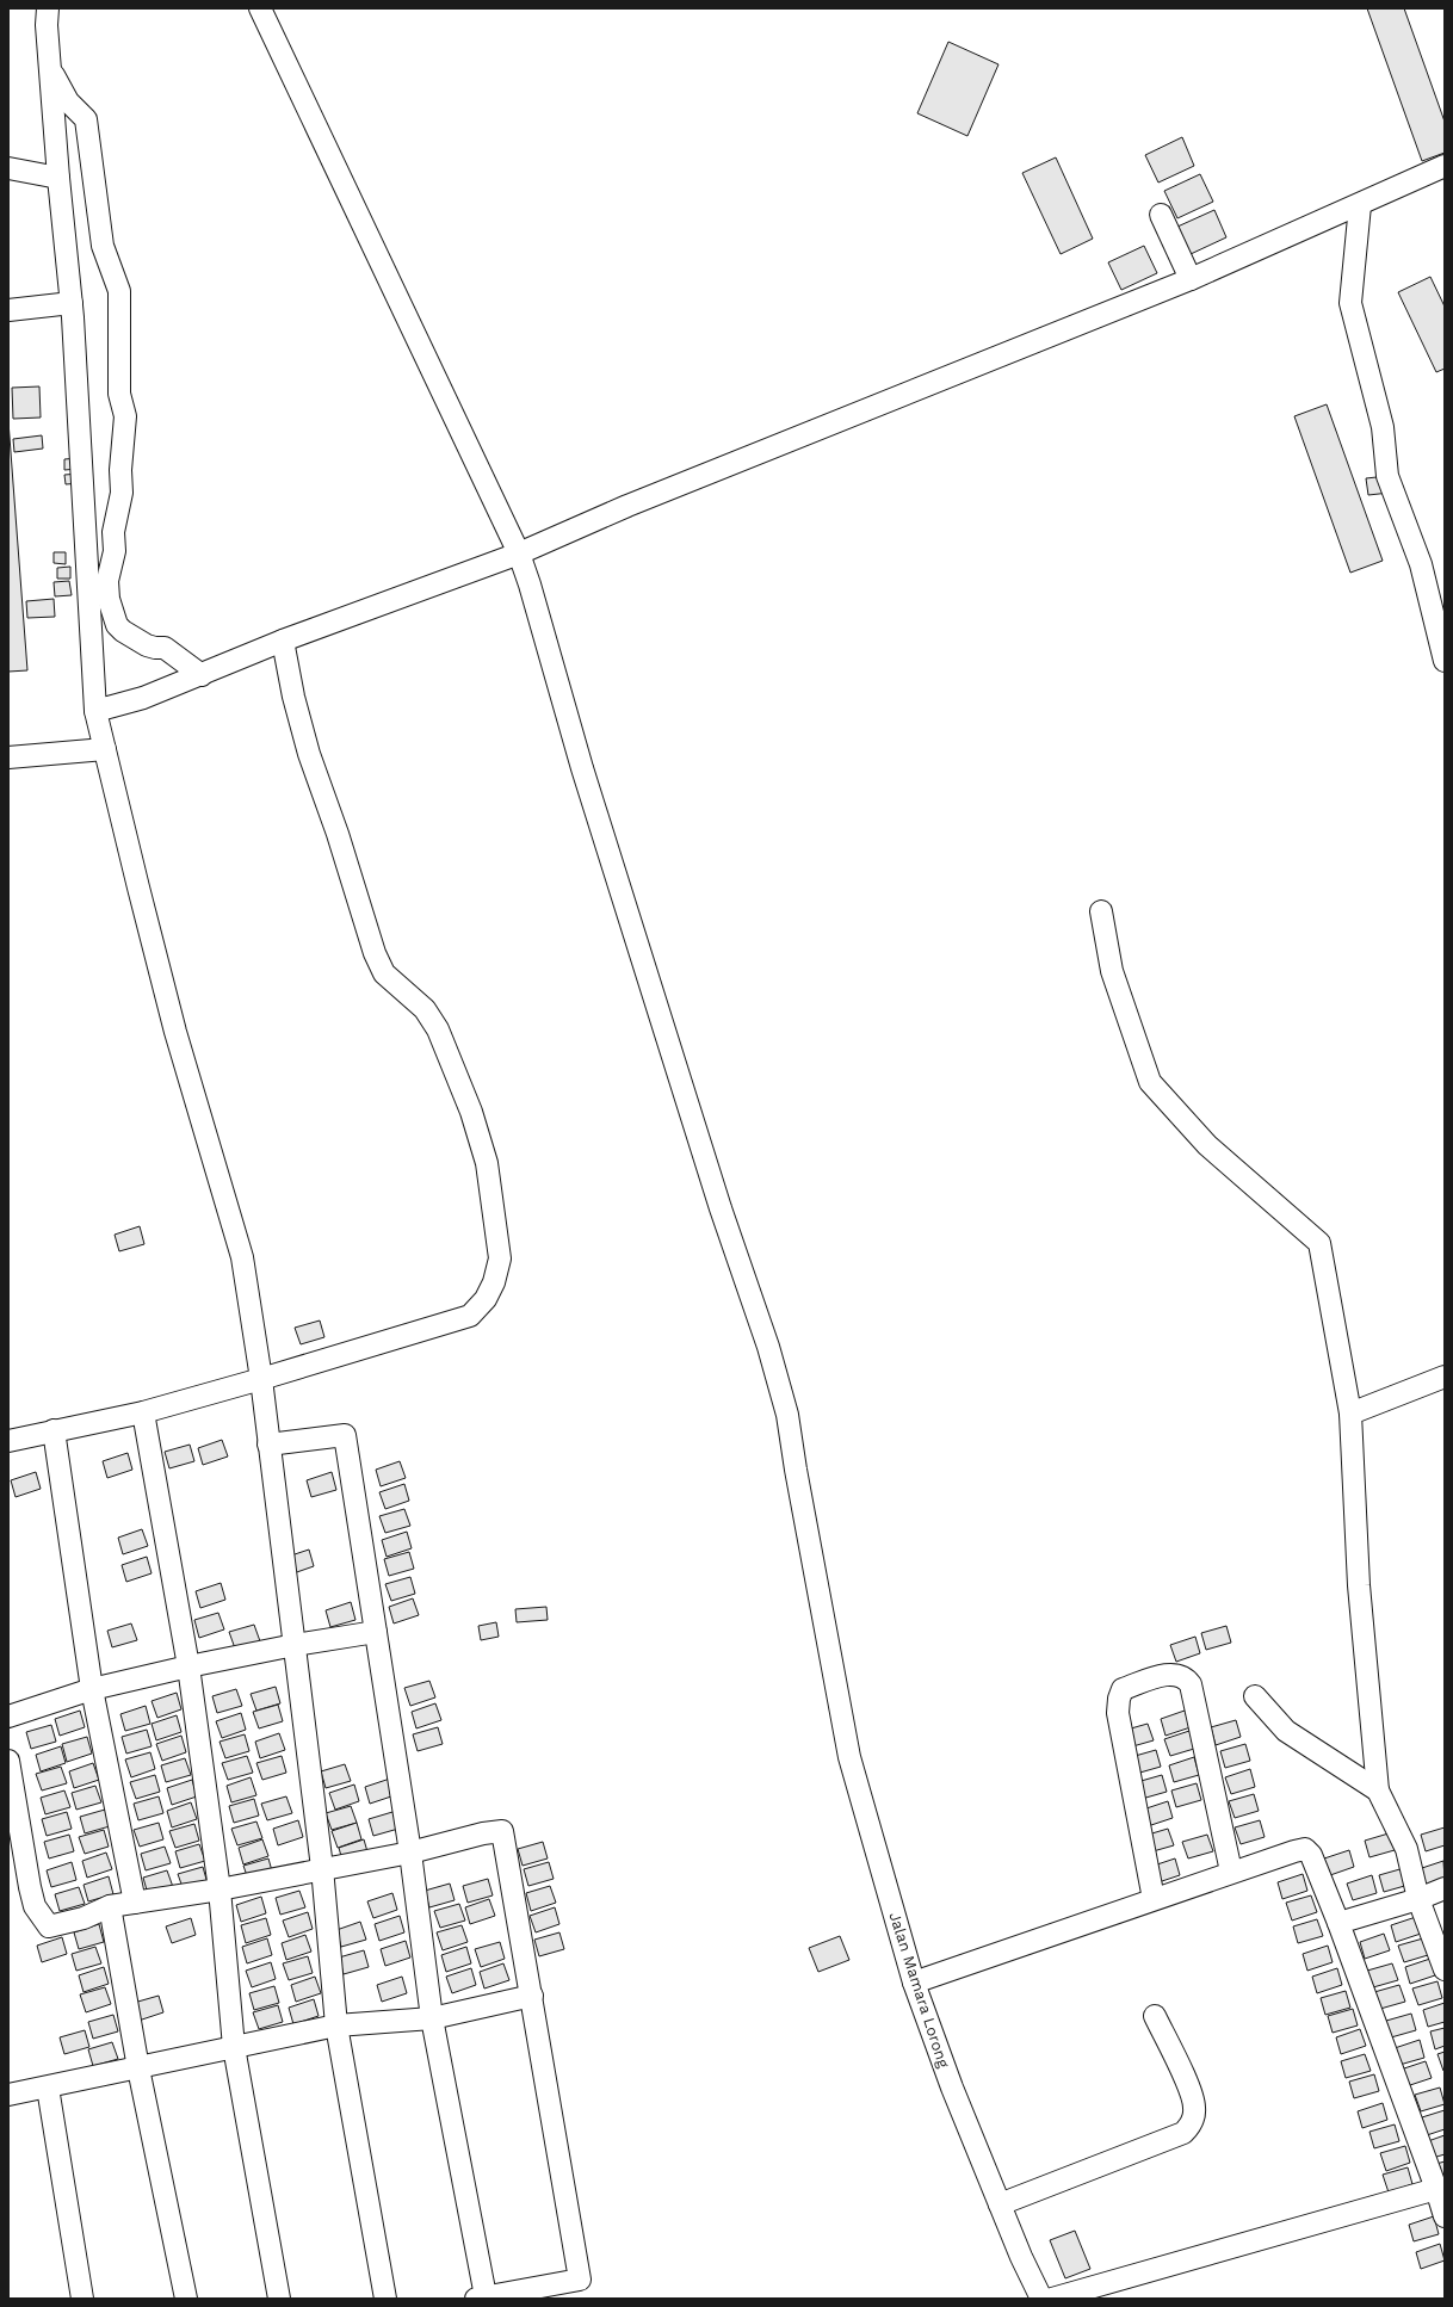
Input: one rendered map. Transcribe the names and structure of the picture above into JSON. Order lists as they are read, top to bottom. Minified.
{"streets":{"street":["Jalan Mamara Lorong"]}}
